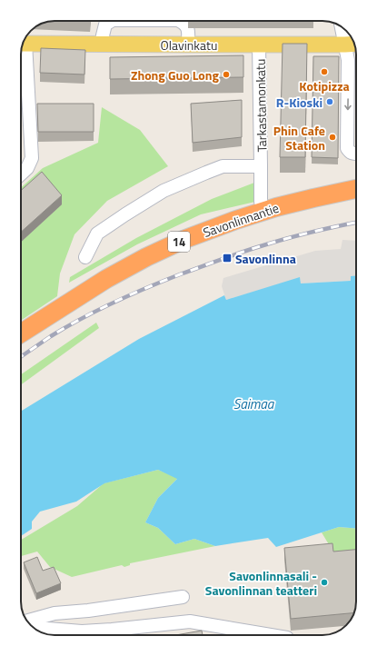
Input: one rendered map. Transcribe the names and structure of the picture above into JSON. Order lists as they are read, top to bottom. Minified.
{"streets":{"highway":["Savonlinnantie","14"],"main road":["Olavinkatu"],"street":["Tarkastamonkatu"]},"crossings":[["Olavinkatu","Tarkastamonkatu"]],"water":["Saimaa"],"places":{"other":["Kotipizza","Zhong Guo Long","R-Kioski","Phin Cafe Station","Savonlinnasali - Savonlinnan teatteri"],"transit":["Savonlinna"]}}
